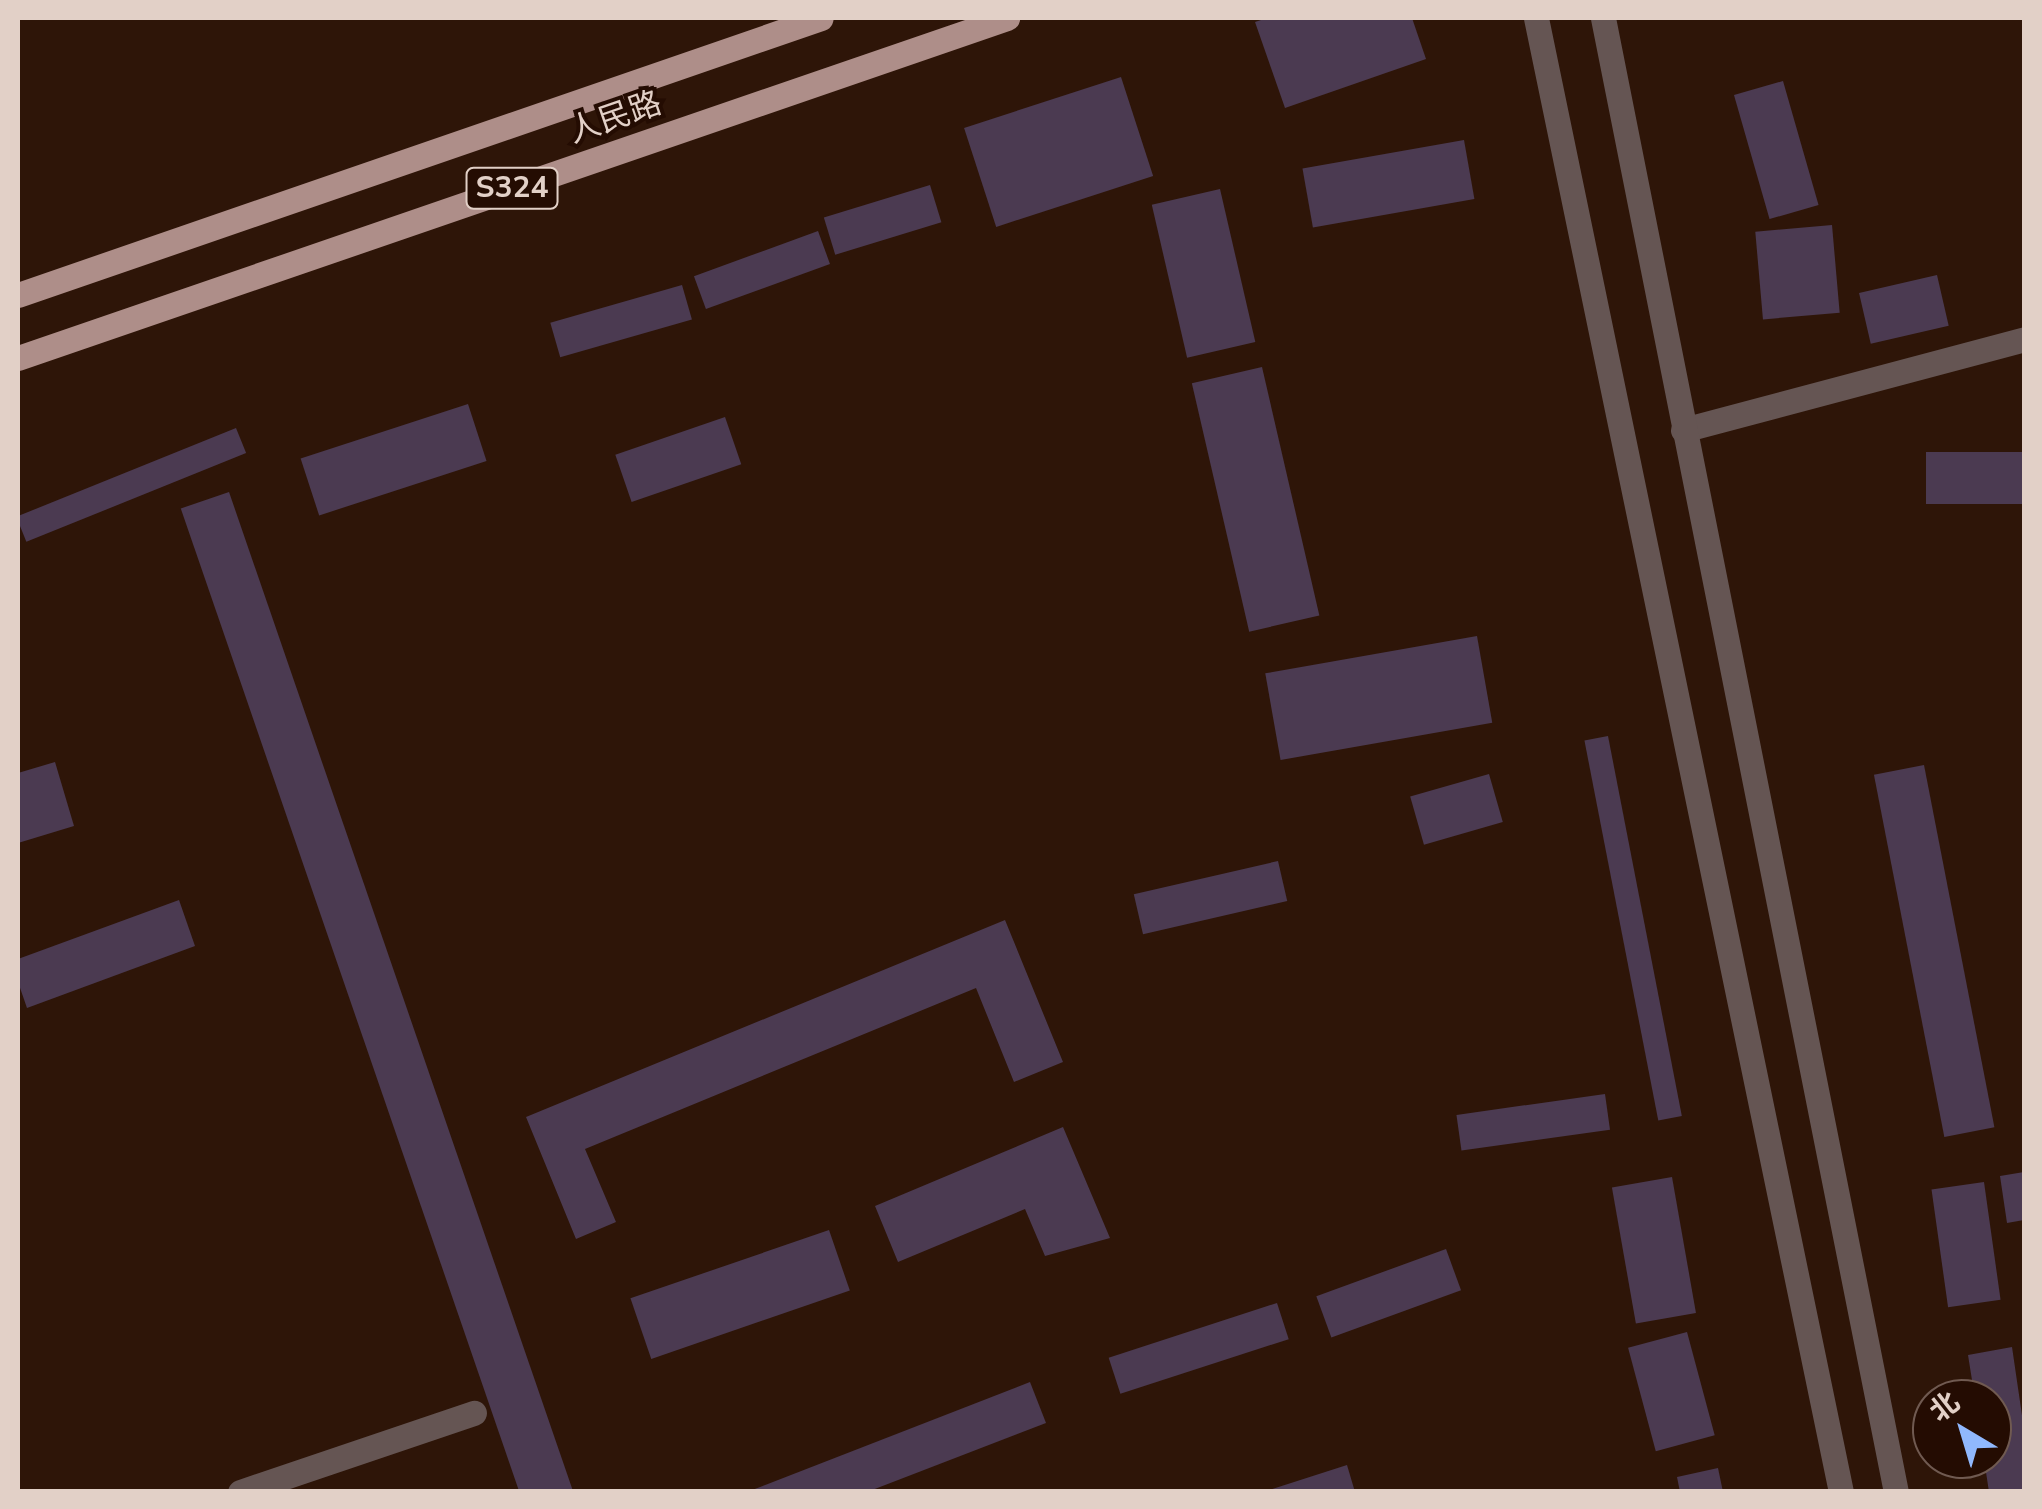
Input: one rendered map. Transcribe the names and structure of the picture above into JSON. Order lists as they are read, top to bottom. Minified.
{"streets":{"main road":["人民路","S324"]},"north":"top left"}
